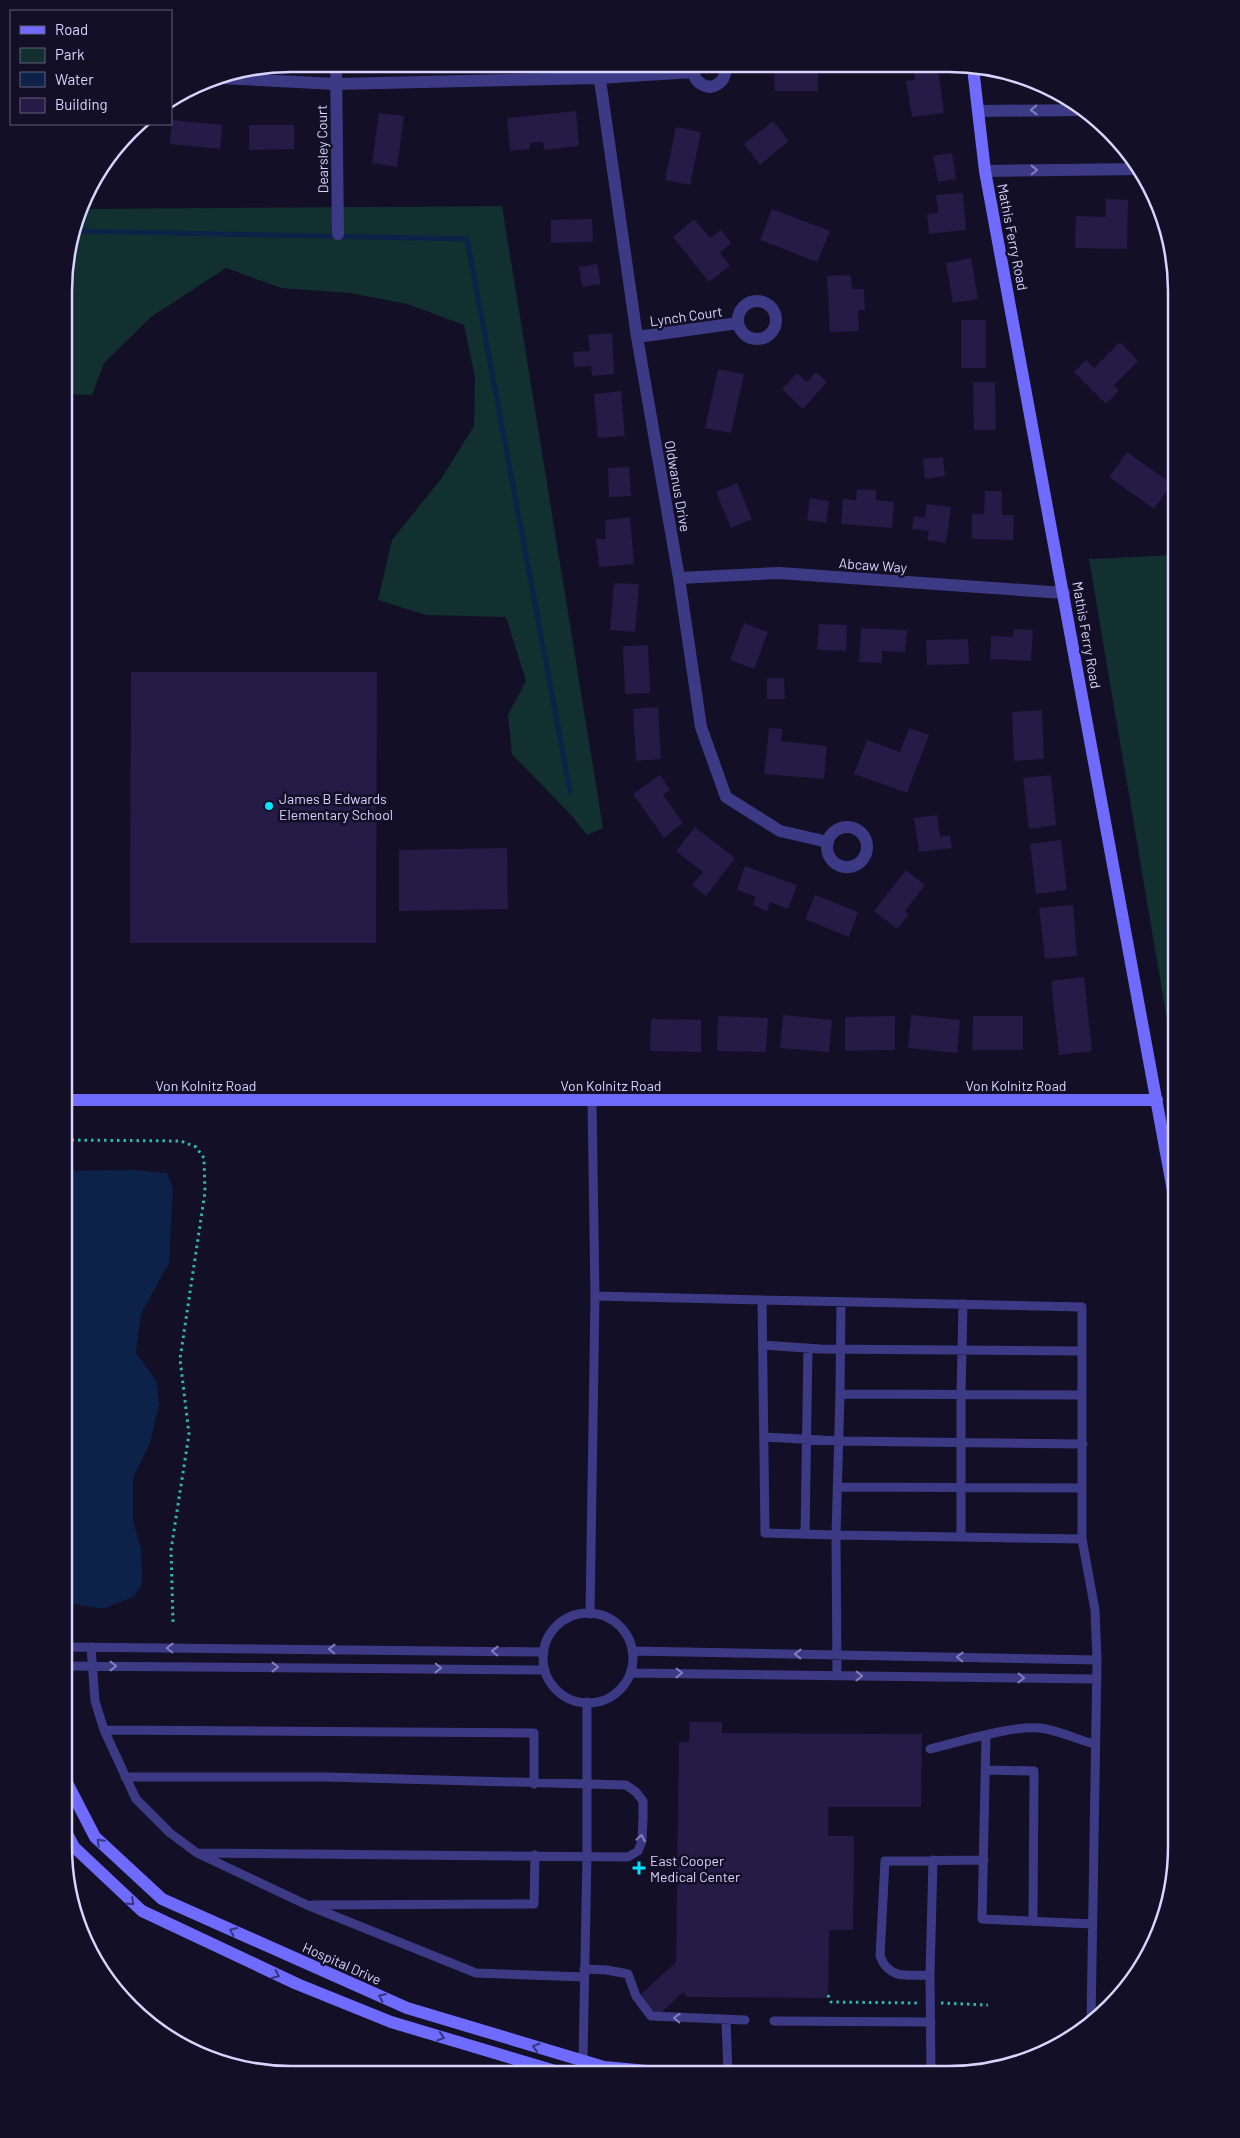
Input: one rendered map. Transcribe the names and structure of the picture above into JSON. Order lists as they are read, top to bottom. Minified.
{"streets":{"street":["Dearsley Court","Mathis Ferry Road","Lynch Court","Oldwanus Drive","Abcaw Way","Von Kolnitz Road","Hospital Drive"]},"crossings":[["Mathis Ferry Road","Abcaw Way"],["Mathis Ferry Road","Von Kolnitz Road"],["Lynch Court","Oldwanus Drive"],["Oldwanus Drive","Abcaw Way"]],"places":{"other":["James B Edwards Elementary School"],"health":["East Cooper Medical Center"]},"legend":["Road","Park","Water","Building"]}
